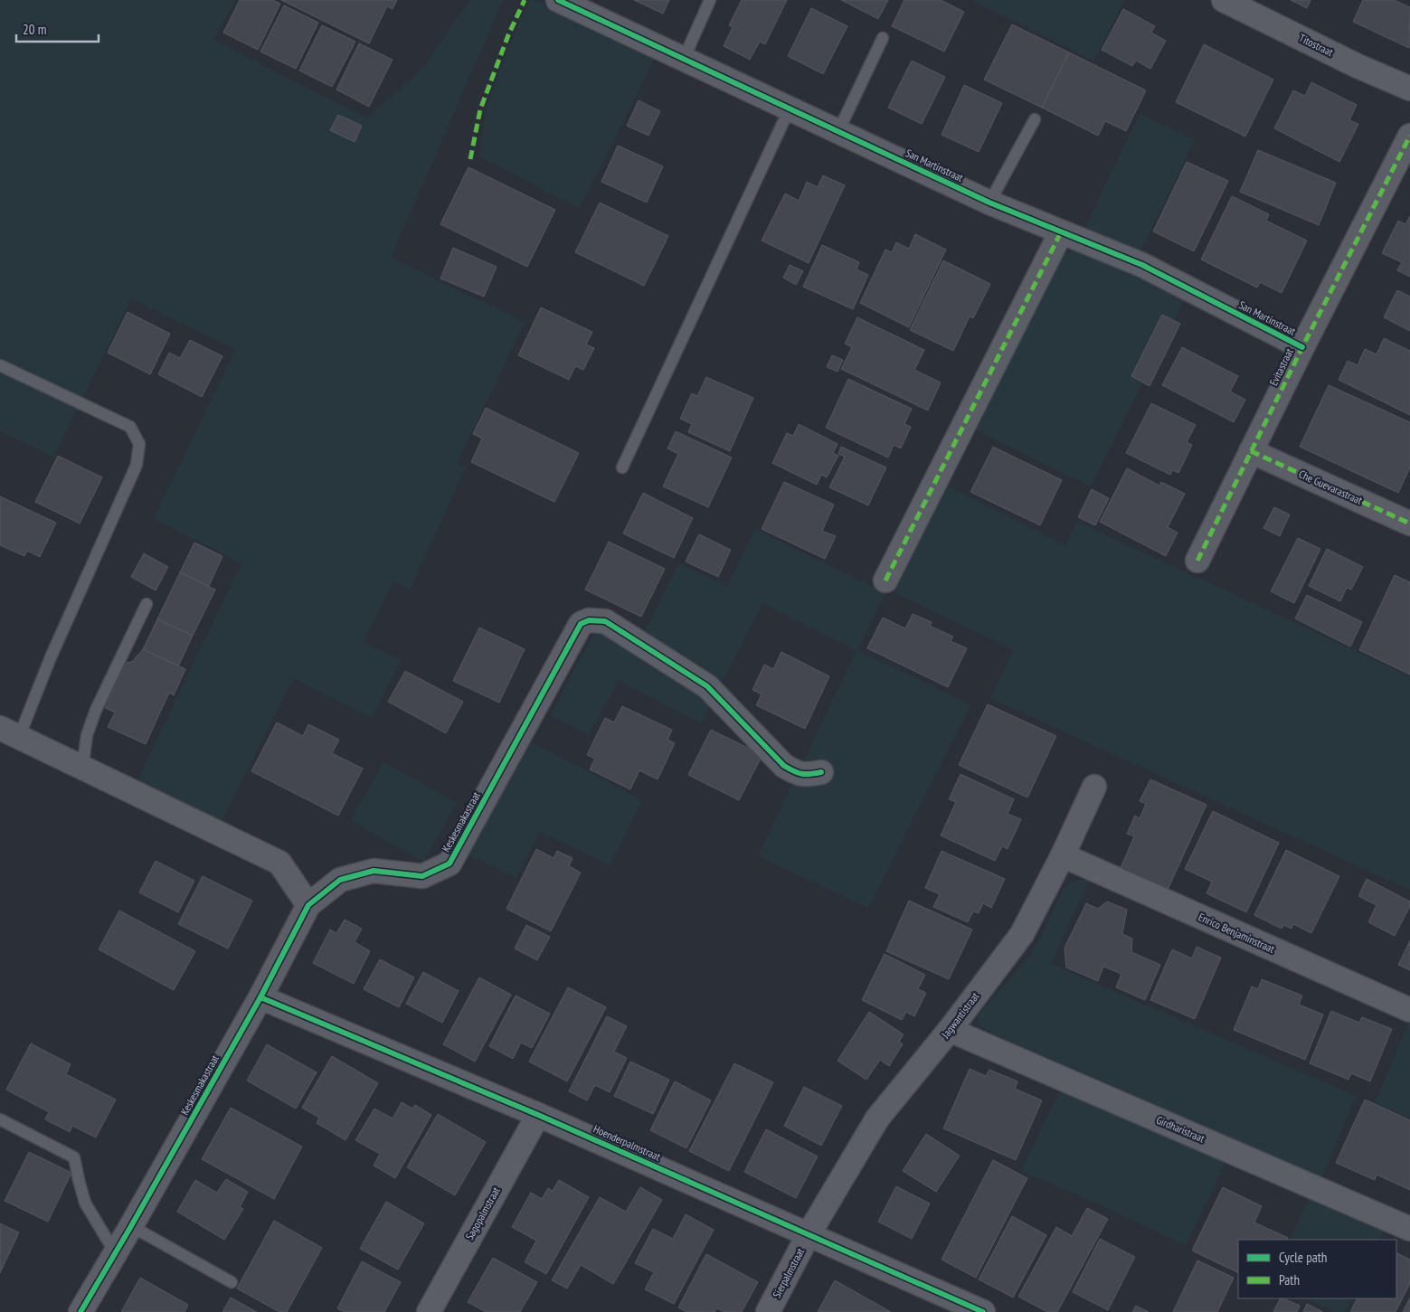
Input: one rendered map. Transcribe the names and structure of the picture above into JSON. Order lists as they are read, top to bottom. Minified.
{"streets":{"street":["Titostraat","San Martinstraat","Evitastraat","Che Guevarastraat","Keskesmakastraat","Enrico Benjaminstraat","Jagwantistraat","Girdharistraat","Hoenderpalmstraat","Sagopalmstraat","Sierpalmstraat"]},"crossings":[["San Martinstraat","Evitastraat"],["Evitastraat","Che Guevarastraat"],["Keskesmakastraat","Hoenderpalmstraat"],["Enrico Benjaminstraat","Jagwantistraat"],["Jagwantistraat","Girdharistraat"],["Jagwantistraat","Hoenderpalmstraat"],["Jagwantistraat","Sierpalmstraat"],["Hoenderpalmstraat","Sagopalmstraat"],["Hoenderpalmstraat","Sierpalmstraat"]],"legend":["Cycle path","Path"],"scale_bar":"20 m"}
